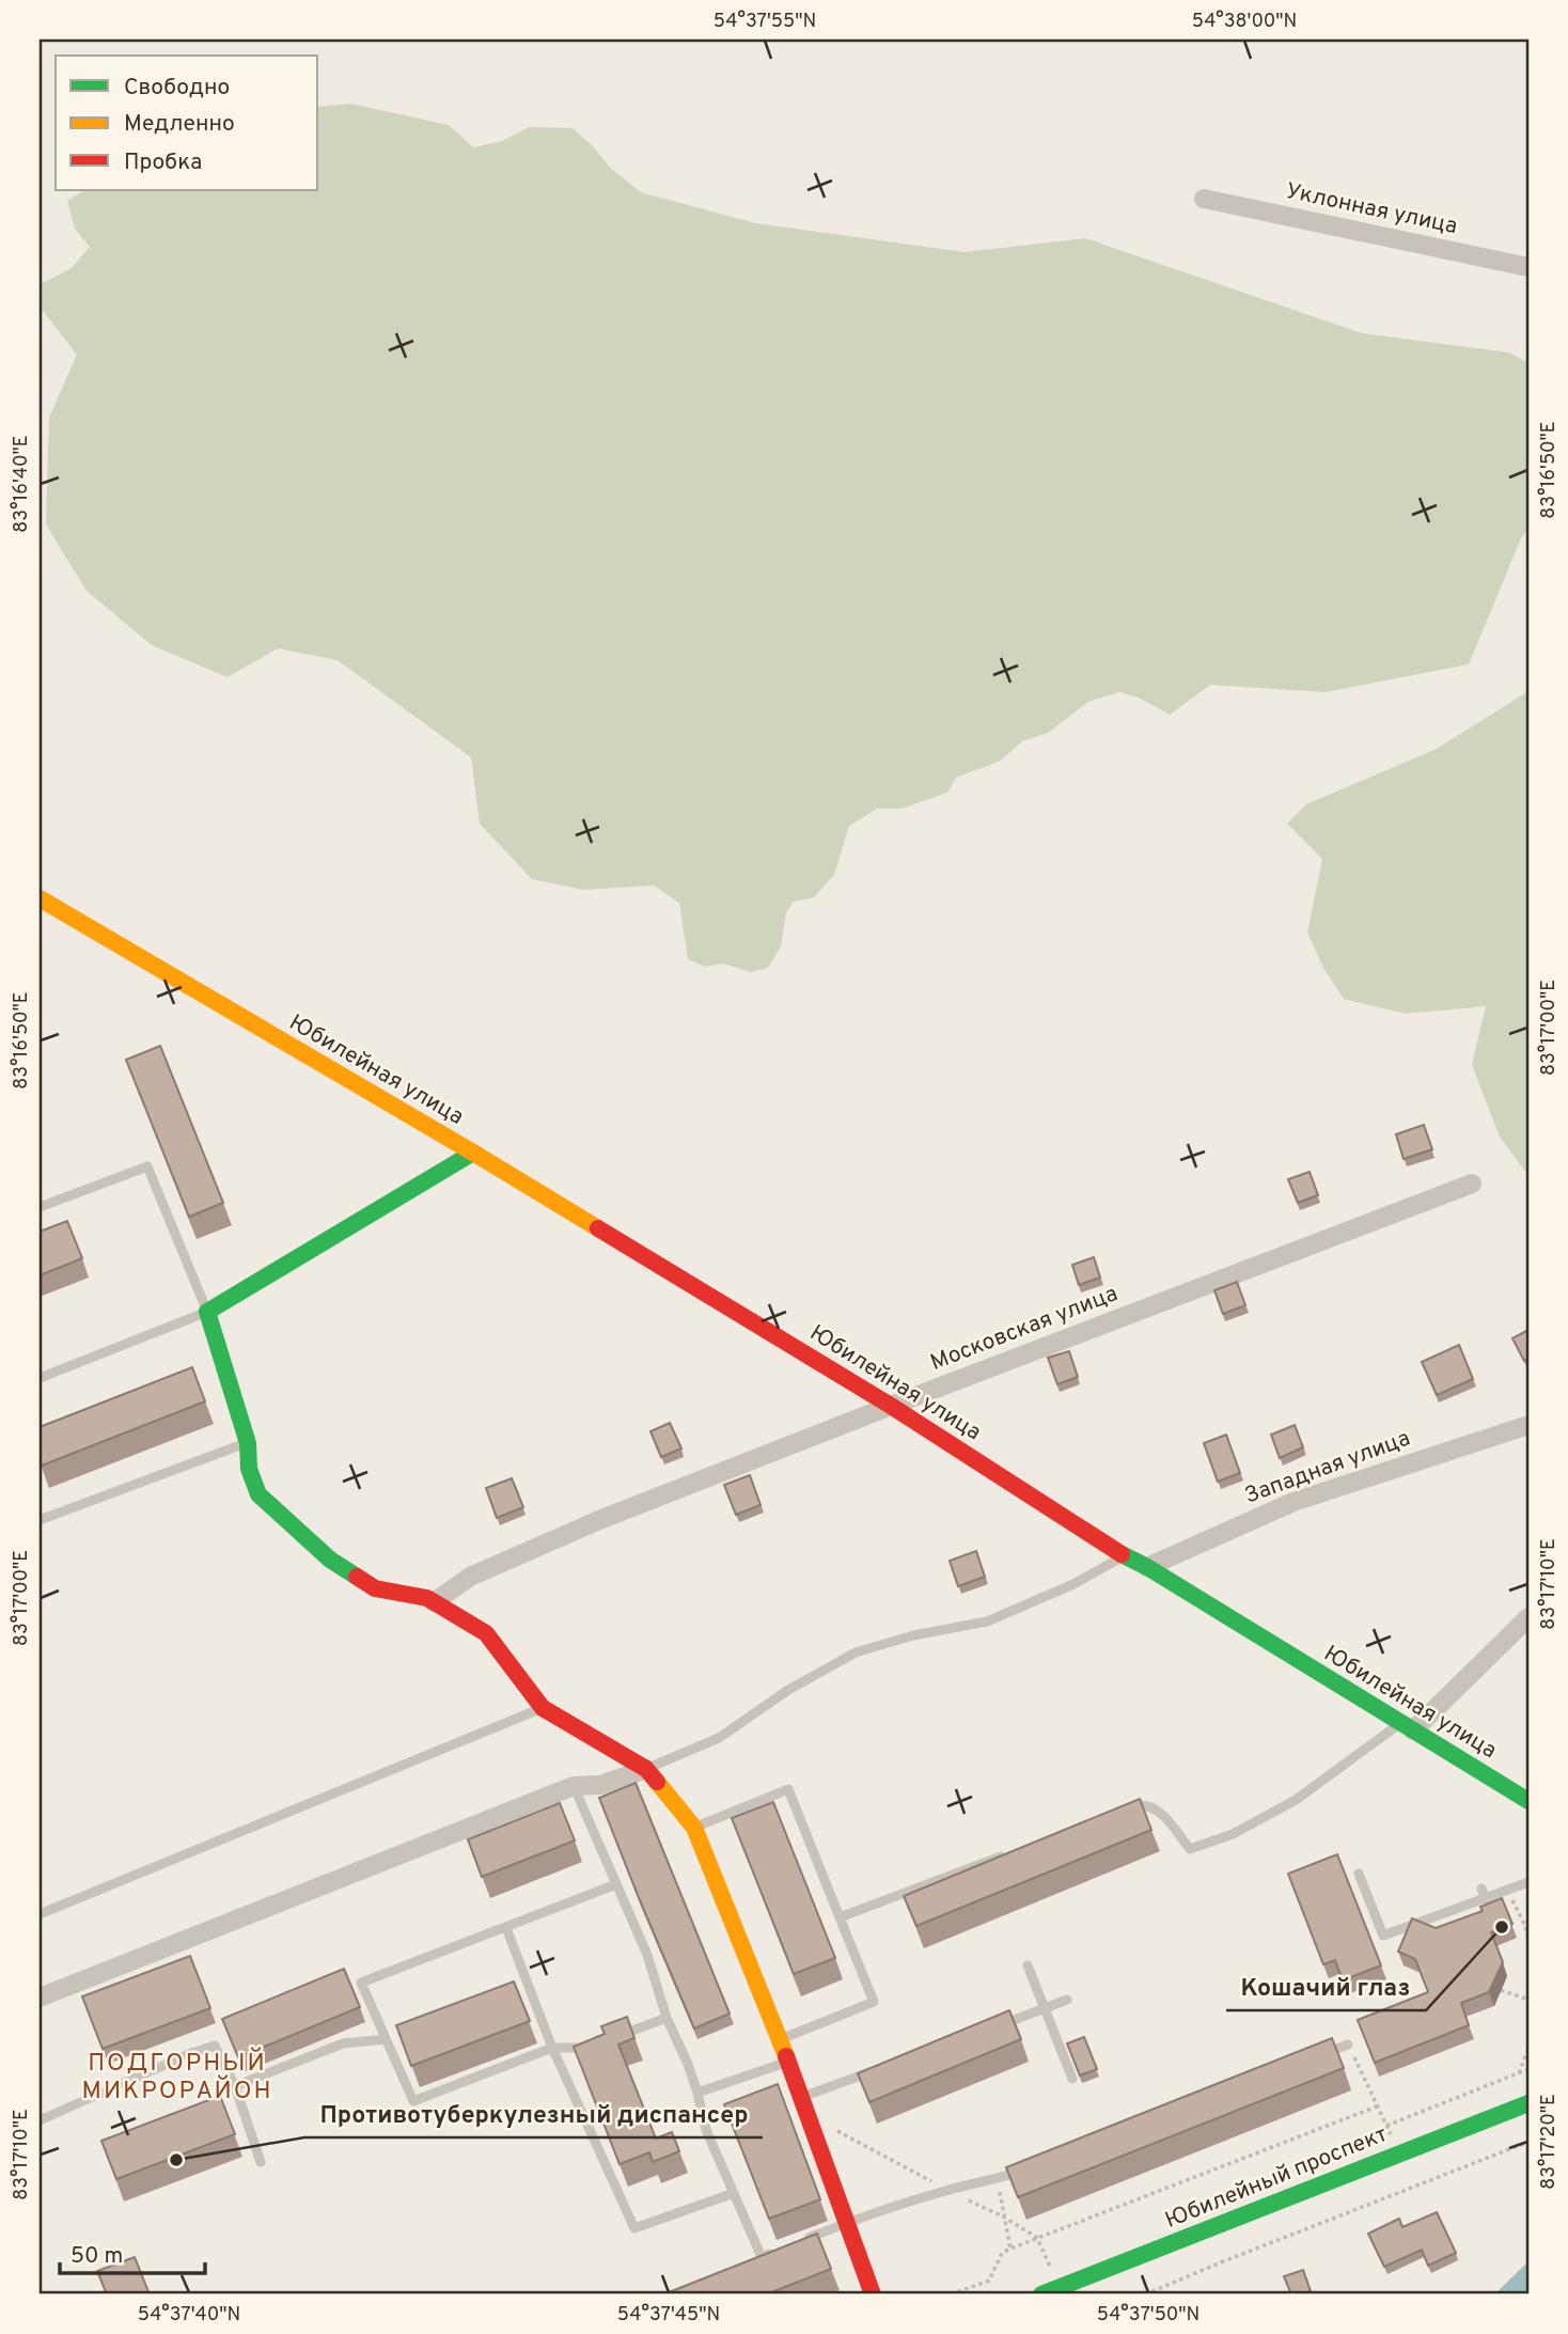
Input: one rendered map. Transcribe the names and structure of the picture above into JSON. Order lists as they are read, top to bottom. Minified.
{"streets":{"main road":["Юбилейная улица","Юбилейный проспект"],"street":["Уклонная улица","Московская улица","Западная улица"]},"crossings":[["Юбилейная улица","Московская улица"],["Юбилейная улица","Западная улица"]],"districts":["ПОДГОРНЫЙ МИКРОРАЙОН"],"places":["Кошачий глаз","Противотуберкулезный диспансер"],"legend":["Свободно","Медленно","Пробка"],"scale_bar":"50 m","coordinates":["54°37'55\"N","54°38'00\"N","83°16'50\"E","83°16'40\"E","83°17'00\"E","83°17'10\"E","83°17'20\"E","54°37'40\"N","54°37'45\"N","54°37'50\"N"]}
